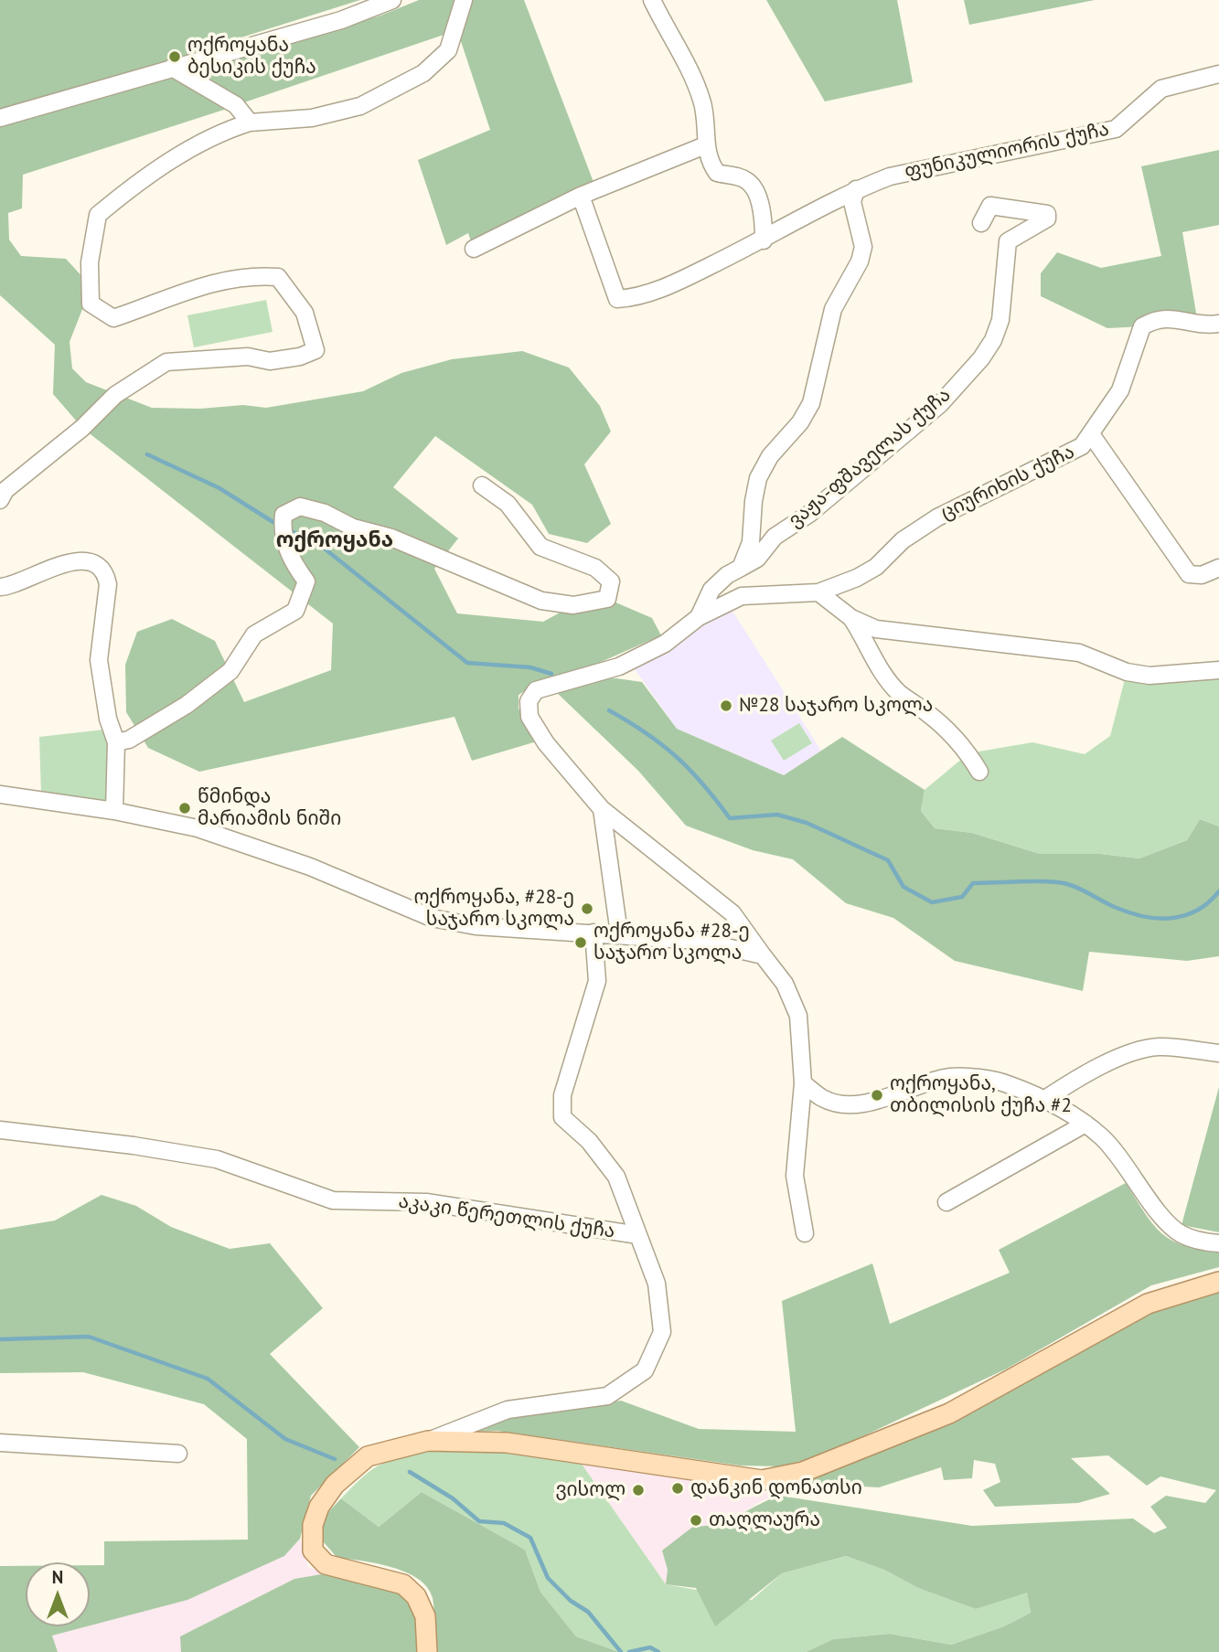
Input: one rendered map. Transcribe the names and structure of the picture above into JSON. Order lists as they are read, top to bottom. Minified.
{"streets":{"street":["ფუნიკულიორის ქუჩა","ვაჟა-ფშაველას ქუჩა","ციურიხის ქუჩა","აკაკი წერეთლის ქუჩა"]},"districts":["ოქროყანა"],"places":["ოქროყანა ბესიკის ქუჩა","№28 საჯარო სკოლა","წმინდა მარიამის ნიში","ოქროყანა, #28-ე საჯარო სკოლა","ოქროყანა #28-ე საჯარო სკოლა","ოქროყანა, თბილისის ქუჩა #2","დანკინ დონათსი","ვისოლ","თაღლაურა"],"north":"top"}
